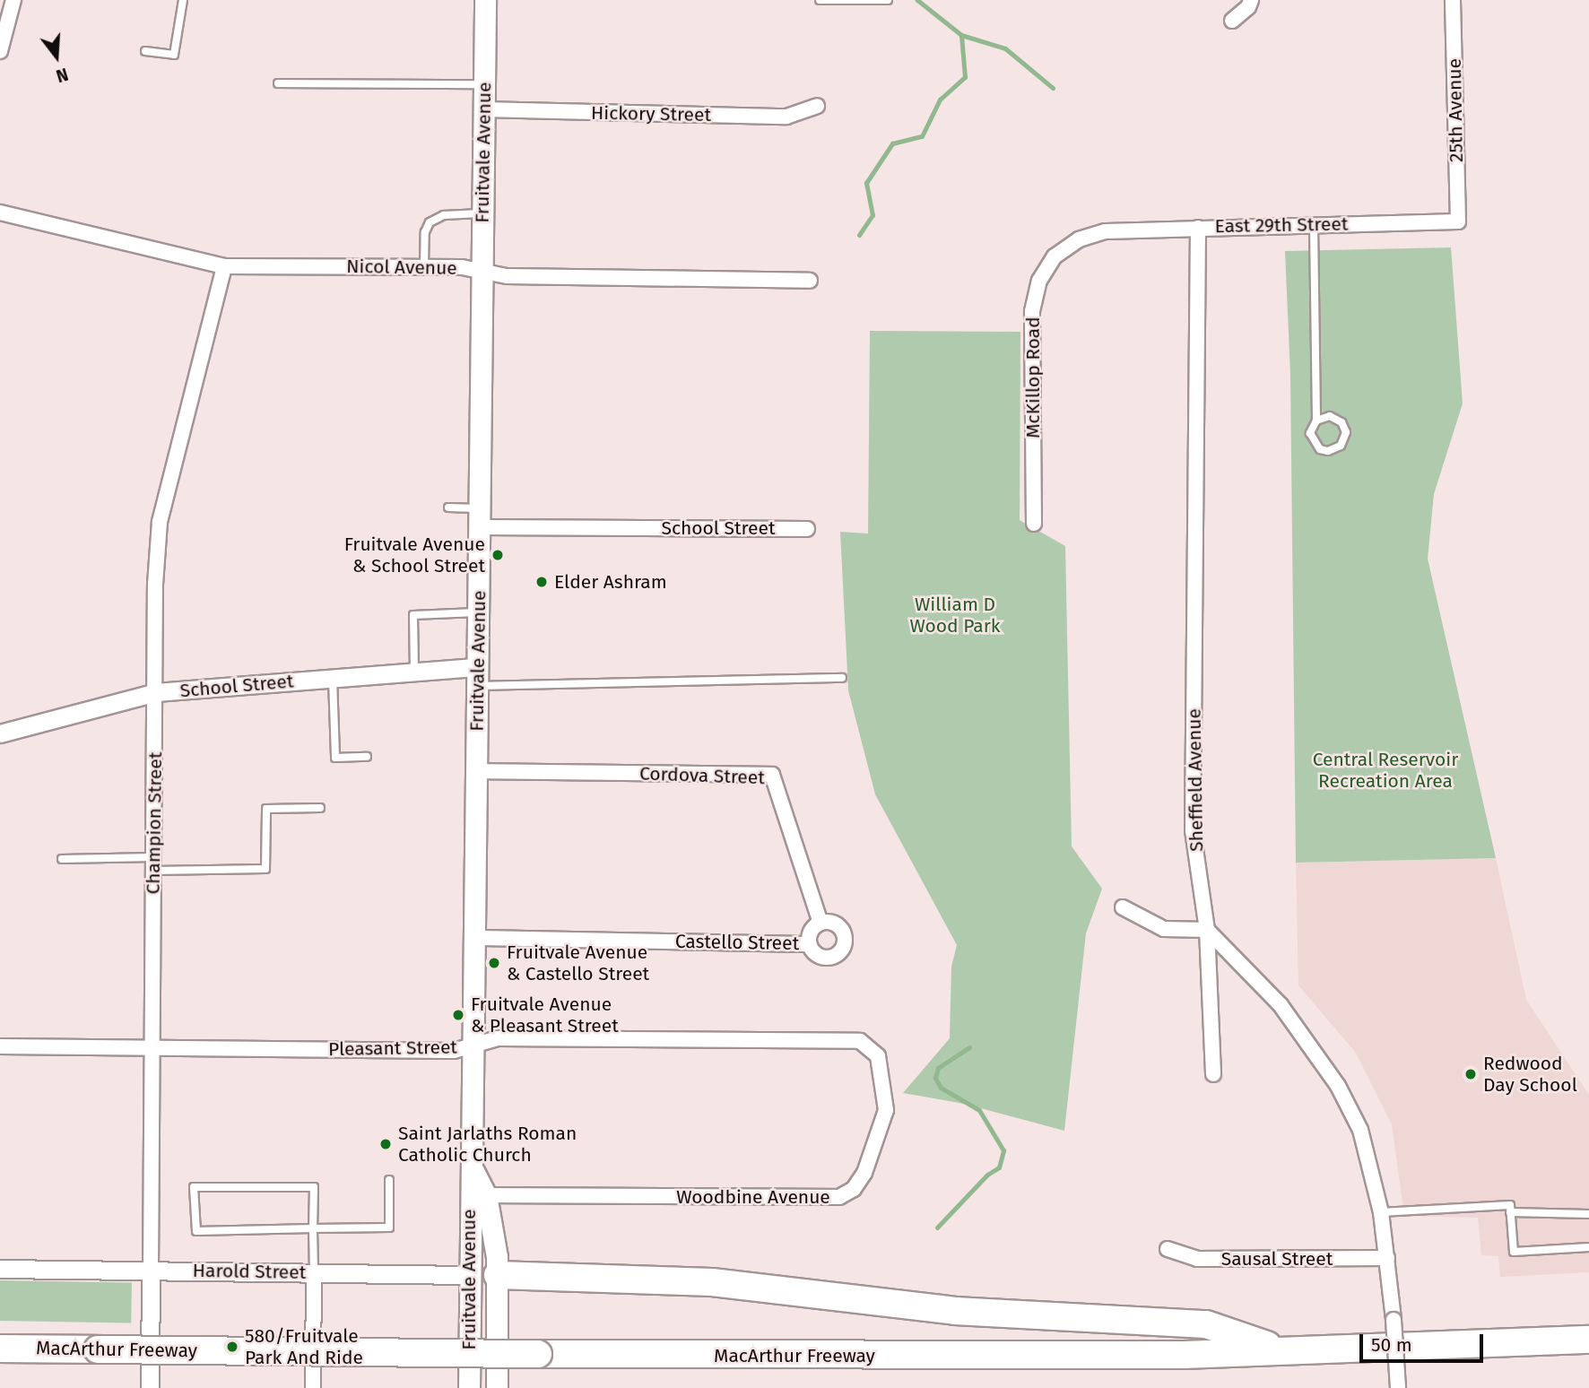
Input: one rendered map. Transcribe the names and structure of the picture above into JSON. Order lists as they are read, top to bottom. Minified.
{"streets":{"highway":["MacArthur Freeway"],"main road":["Fruitvale Avenue","Harold Street"],"street":["25th Avenue","Hickory Street","East 29th Street","Nicol Avenue","McKillop Road","School Street","Cordova Street","Sheffield Avenue","Champion Street","Castello Street","Pleasant Street","Woodbine Avenue","Sausal Street"]},"crossings":[["25th Avenue","East 29th Street"],["Hickory Street","Fruitvale Avenue"],["Fruitvale Avenue","Nicol Avenue"],["Fruitvale Avenue","School Street"],["Fruitvale Avenue","Cordova Street"],["Fruitvale Avenue","Castello Street"],["Fruitvale Avenue","Pleasant Street"],["Fruitvale Avenue","Woodbine Avenue"],["Fruitvale Avenue","Harold Street"],["East 29th Street","McKillop Road"],["East 29th Street","Sheffield Avenue"],["Nicol Avenue","Champion Street"],["School Street","Champion Street"],["Cordova Street","Castello Street"],["Champion Street","Pleasant Street"],["Champion Street","Harold Street"],["Pleasant Street","Woodbine Avenue"]],"parks":["William D Wood Park","Central Reservoir Recreation Area"],"places":["Fruitvale Avenue & School Street","Elder Ashram","Fruitvale Avenue & Castello Street","Fruitvale Avenue & Pleasant Street","Redwood Day School","Saint Jarlaths Roman Catholic Church","580/Fruitvale Park And Ride"],"scale_bar":"50 m","north":"bottom"}
